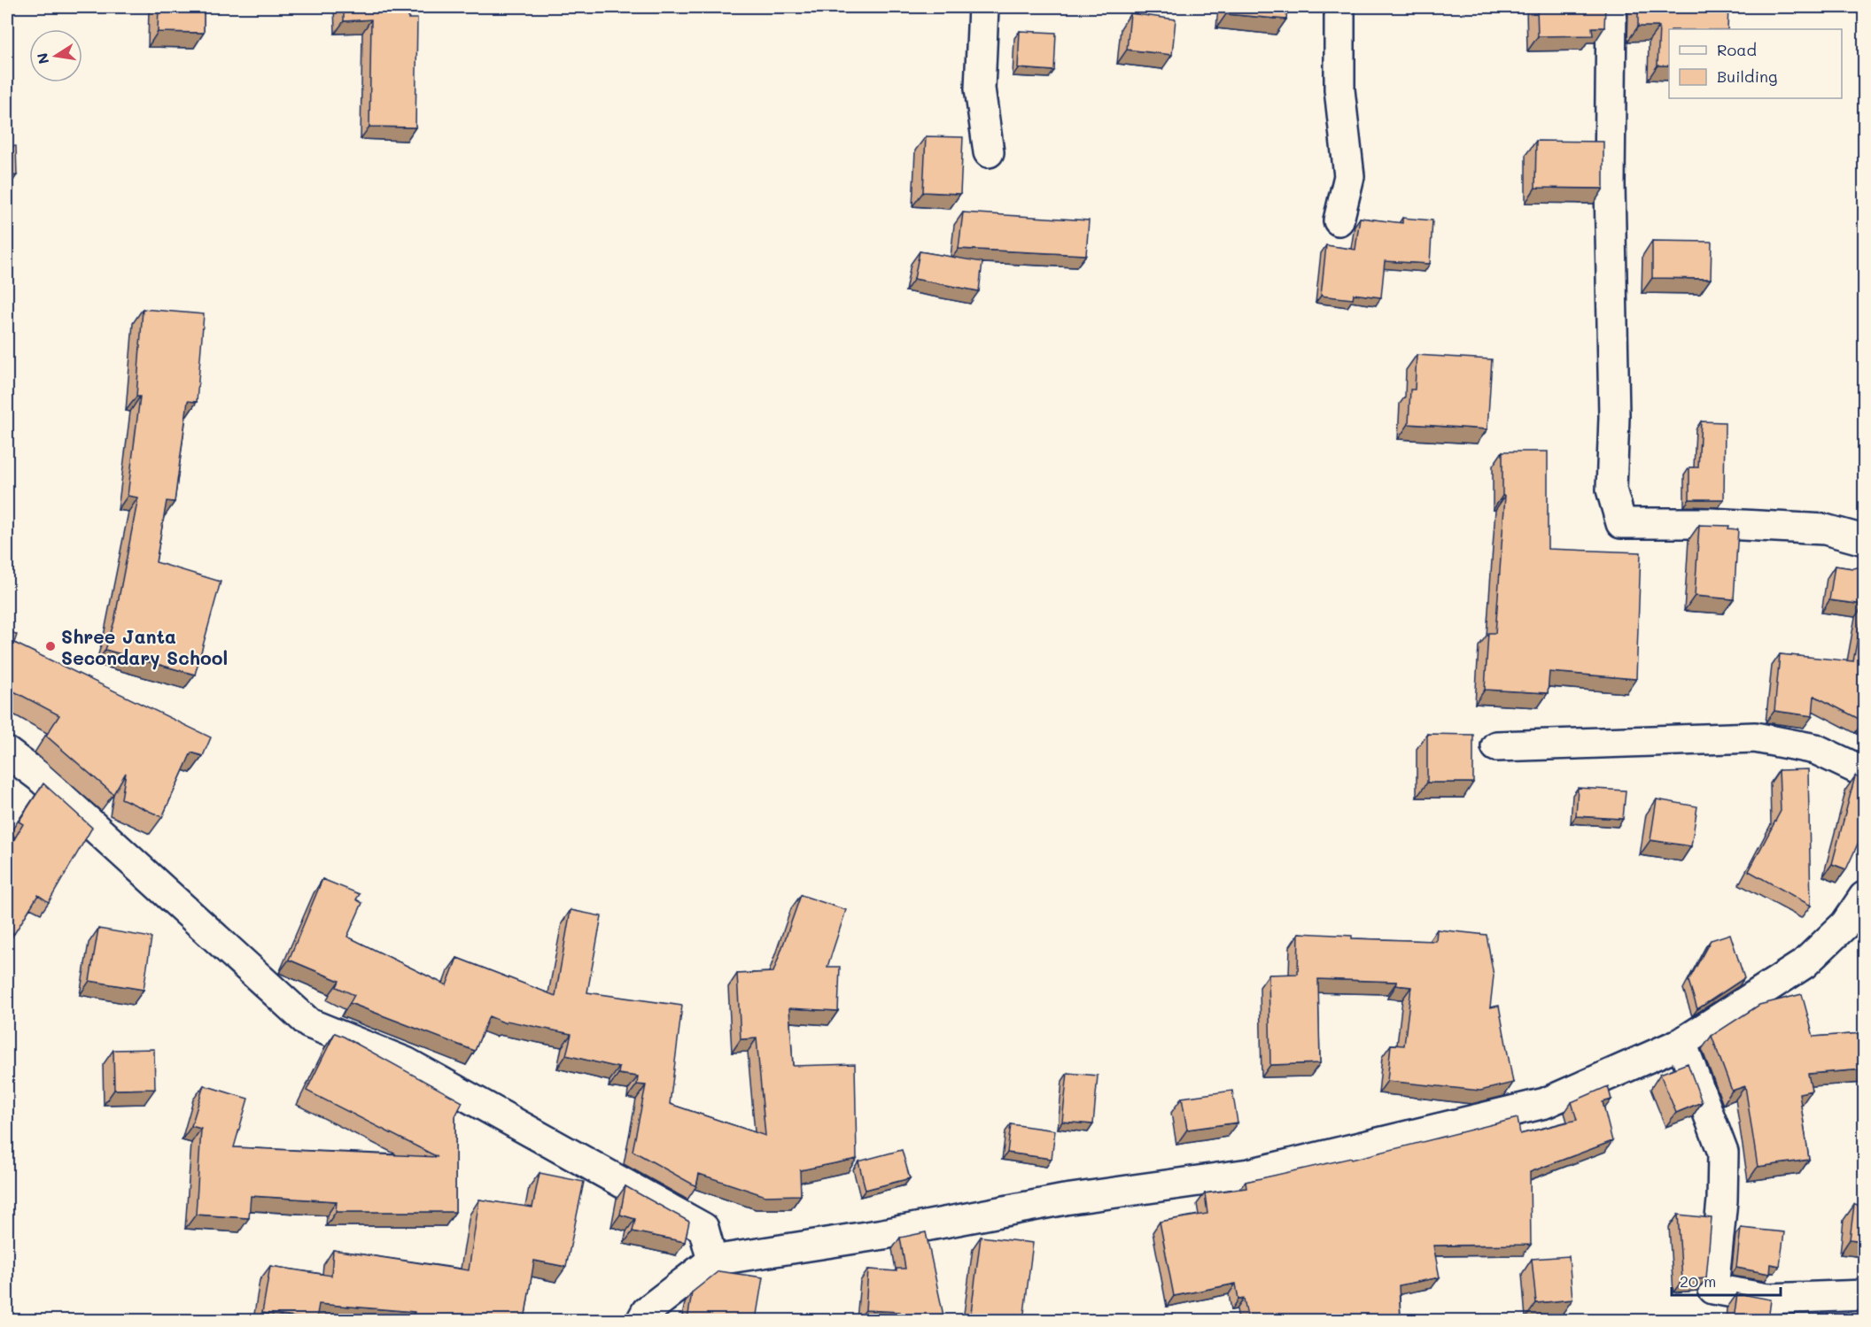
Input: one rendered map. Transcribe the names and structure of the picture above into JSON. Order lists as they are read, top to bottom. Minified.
{"places":["Shree Janta Secondary School"],"legend":["Road","Building"],"scale_bar":"20 m","north":"left"}
